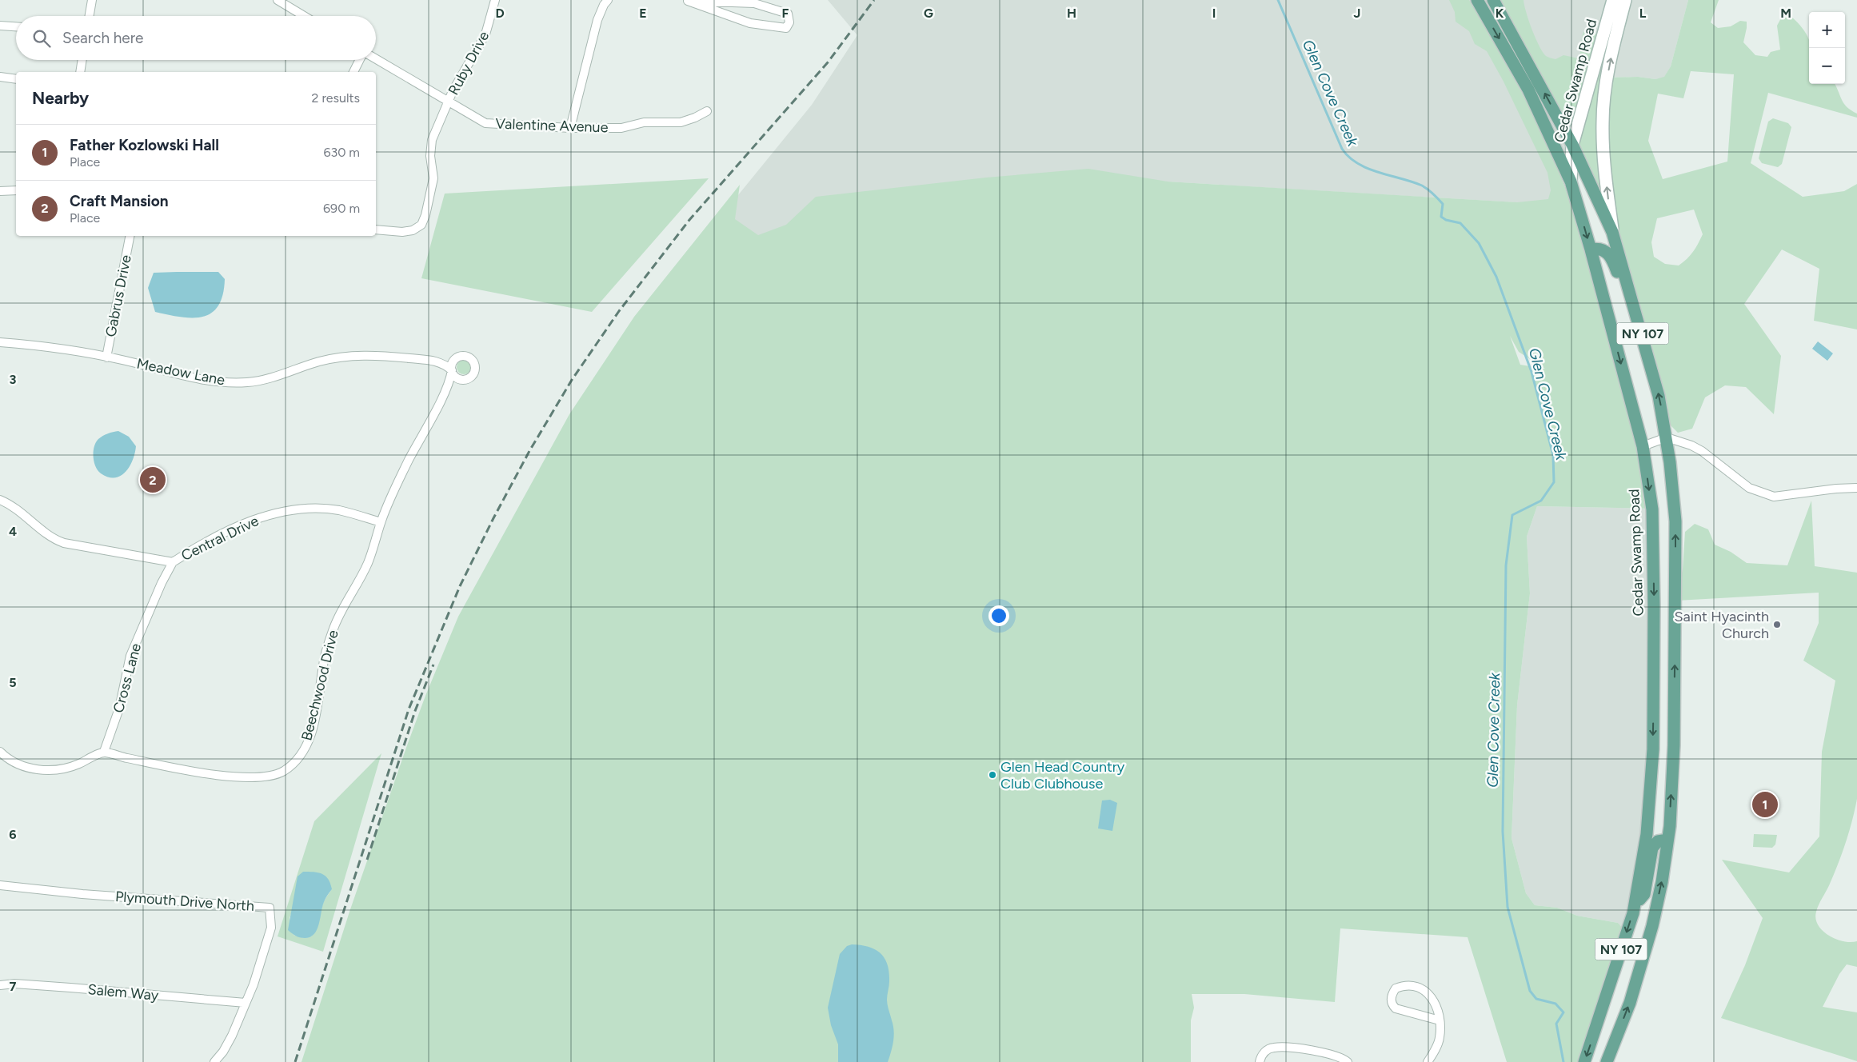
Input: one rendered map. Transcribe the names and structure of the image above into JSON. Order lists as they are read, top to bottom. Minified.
{"streets":{"main road":["Cedar Swamp Road","NY 107"],"street":["Ruby Drive","Valentine Avenue","Gabrus Drive","Meadow Lane","Central Drive","Cross Lane","Beechwood Drive","Plymouth Drive North","Salem Way"]},"crossings":[["Ruby Drive","Valentine Avenue"],["Cedar Swamp Road","NY 107"],["Gabrus Drive","Meadow Lane"],["Meadow Lane","Beechwood Drive"],["Central Drive","Cross Lane"],["Central Drive","Beechwood Drive"],["Cross Lane","Beechwood Drive"],["Plymouth Drive North","Salem Way"]],"water":["Glen Cove Creek"],"places":["Saint Hyacinth Church","Glen Head Country Club Clubhouse"],"page":{"map_buttons":["+","−"],"search":"Search here","heading":["Nearby","2 results"],"list":[{"mark":"1","name":"Father Kozlowski Hall","note":"Place","value":"630 m"},{"mark":"2","name":"Craft Mansion","note":"Place","value":"690 m"}],"pins":["2","1"]},"grid":{"columns":["D","E","F","G","H","I","J","K","L","M"],"rows":["3","4","5","6","7"]}}
